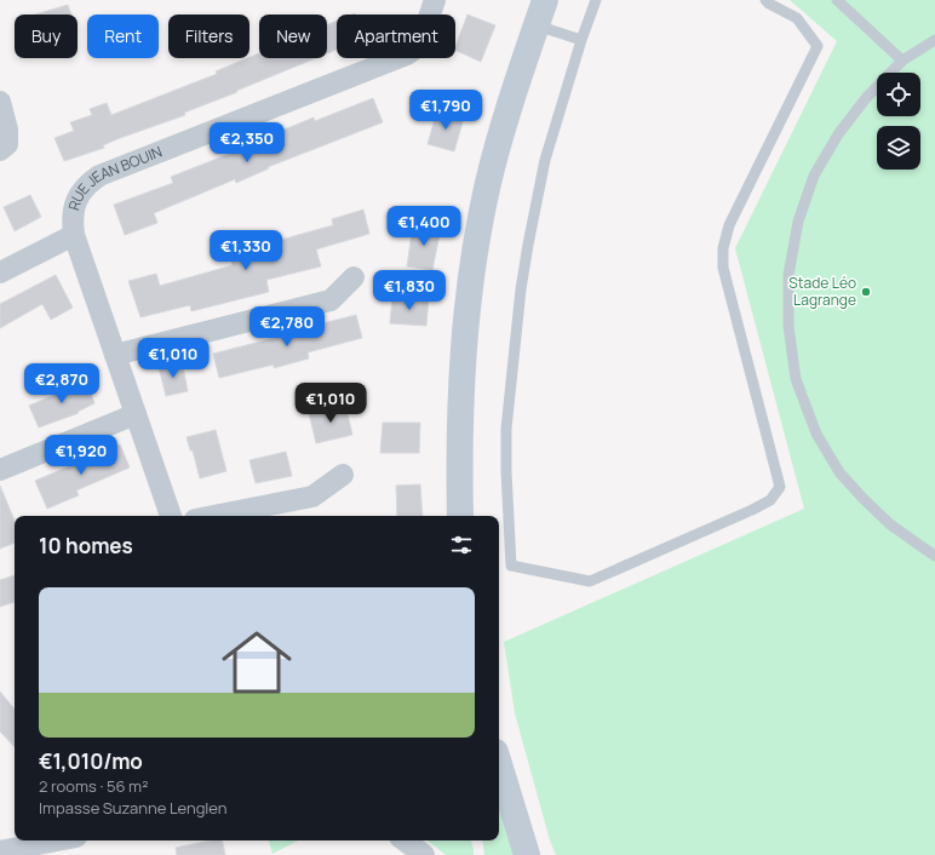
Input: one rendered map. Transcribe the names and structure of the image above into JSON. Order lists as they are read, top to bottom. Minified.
{"streets":{"street":["RUE JEAN BOUIN"]},"places":["Stade Léo Lagrange"],"page":{"chip":["Buy","Rent","Filters","New","Apartment"],"price":["€1,790","€2,350","€1,400","€1,330","€1,830","€2,780","€1,010","€2,870","€1,010","€1,920"],"heading":"10 homes","list":[{"name":"€1,010/mo","note":"2 rooms · 56 m² · Impasse Suzanne Lenglen"}]}}
